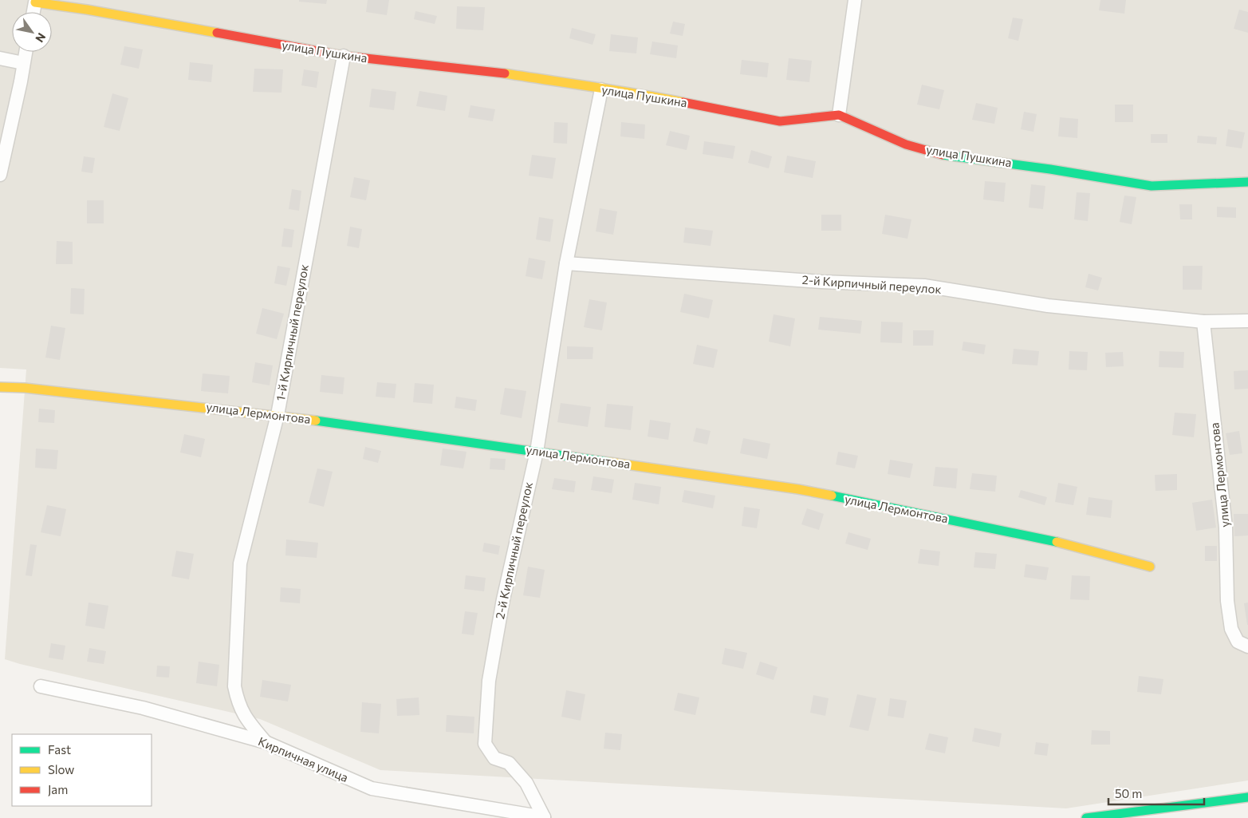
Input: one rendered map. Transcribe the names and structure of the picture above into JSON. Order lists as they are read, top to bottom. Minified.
{"streets":{"street":["улица Пушкина","2-й Кирпичный переулок","1-й Кирпичный переулок","улица Лермонтова","Кирпичная улица"]},"crossings":[["улица Пушкина","2-й Кирпичный переулок"],["улица Пушкина","1-й Кирпичный переулок"],["2-й Кирпичный переулок","улица Лермонтова"],["2-й Кирпичный переулок","Кирпичная улица"],["1-й Кирпичный переулок","улица Лермонтова"],["1-й Кирпичный переулок","Кирпичная улица"]],"legend":["Fast","Slow","Jam"],"scale_bar":"50 m","north":"bottom right"}
